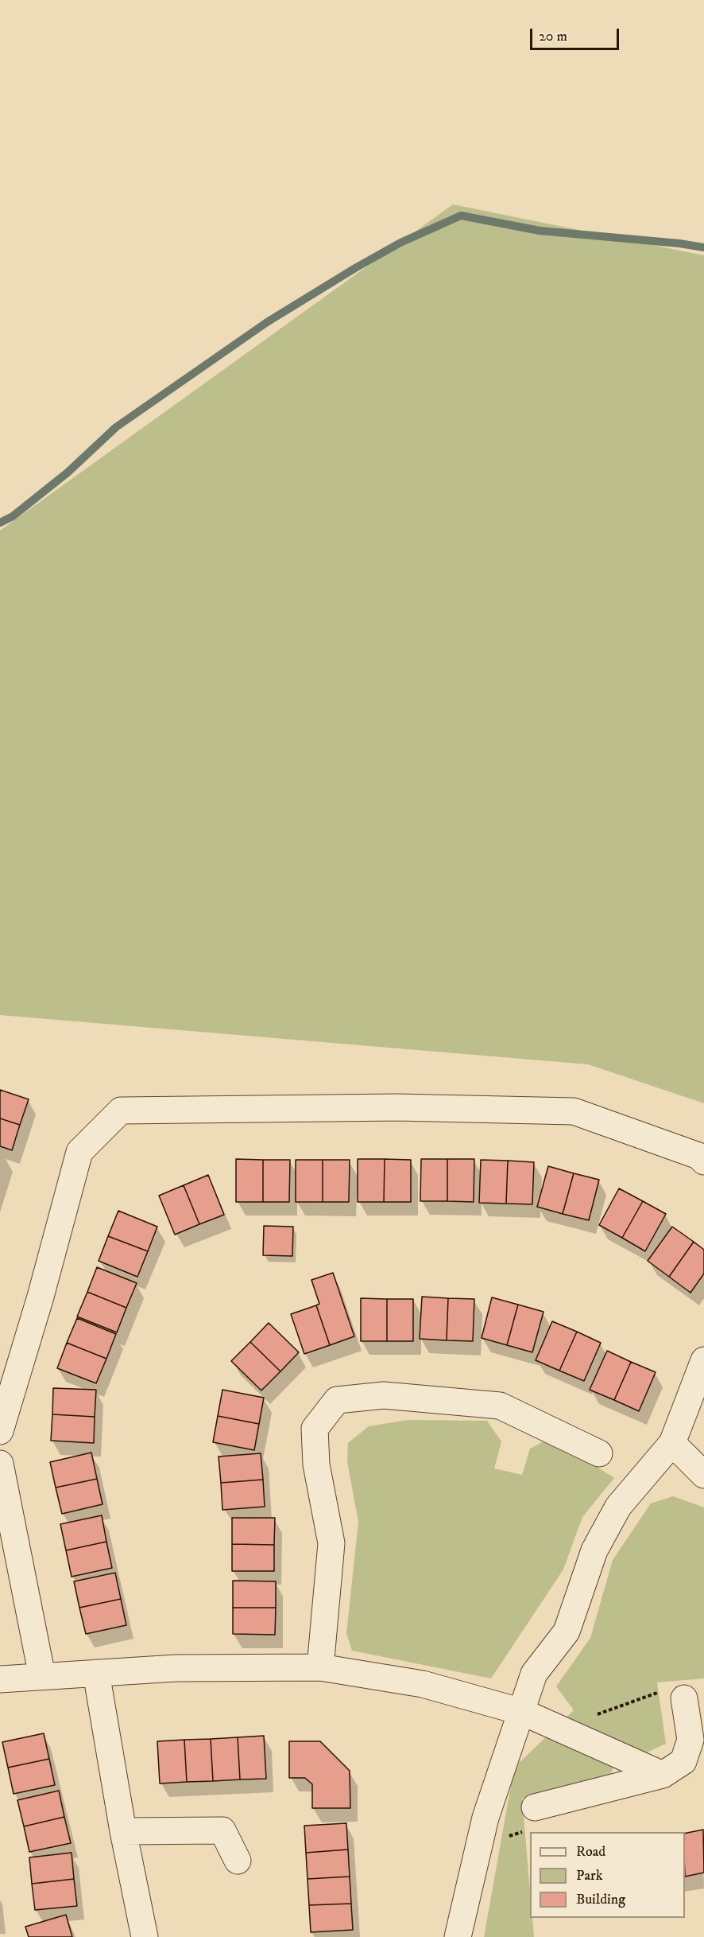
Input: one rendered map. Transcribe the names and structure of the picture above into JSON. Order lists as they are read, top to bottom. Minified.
{"legend":["Road","Park","Building"],"scale_bar":"20 m"}
